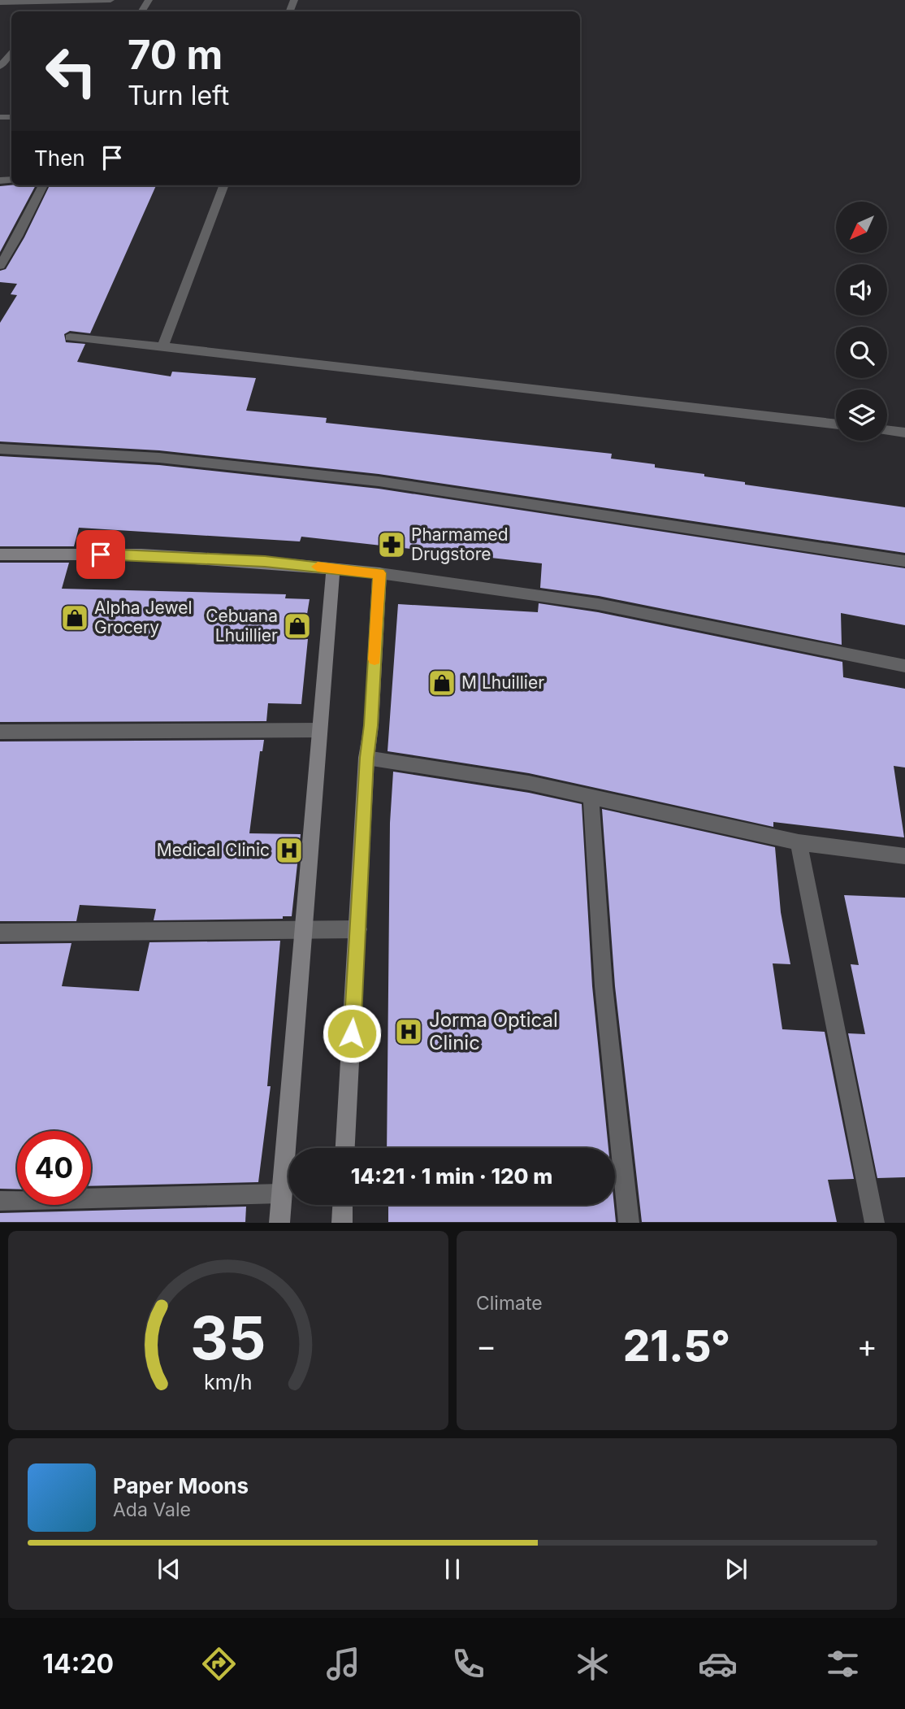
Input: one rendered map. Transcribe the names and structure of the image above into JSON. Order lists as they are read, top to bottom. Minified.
{"places":{"pharmacy":["Pharmamed Drugstore"],"shop":["Alpha Jewel Grocery","Cebuana Lhuillier","M Lhuillier"],"hospital":["Medical Clinic","Jorma Optical Clinic"]},"north":"bottom left","page":{"turn":["70 m","Turn left"],"then":"Then","limit":"40","trip":"14:21 · 1 min · 120 m","tile":"Climate","heat":["−","21.5°","+"],"song":["Paper Moons","Ada Vale"],"tabs":"14:20","gauge":["35","km/h"]}}
